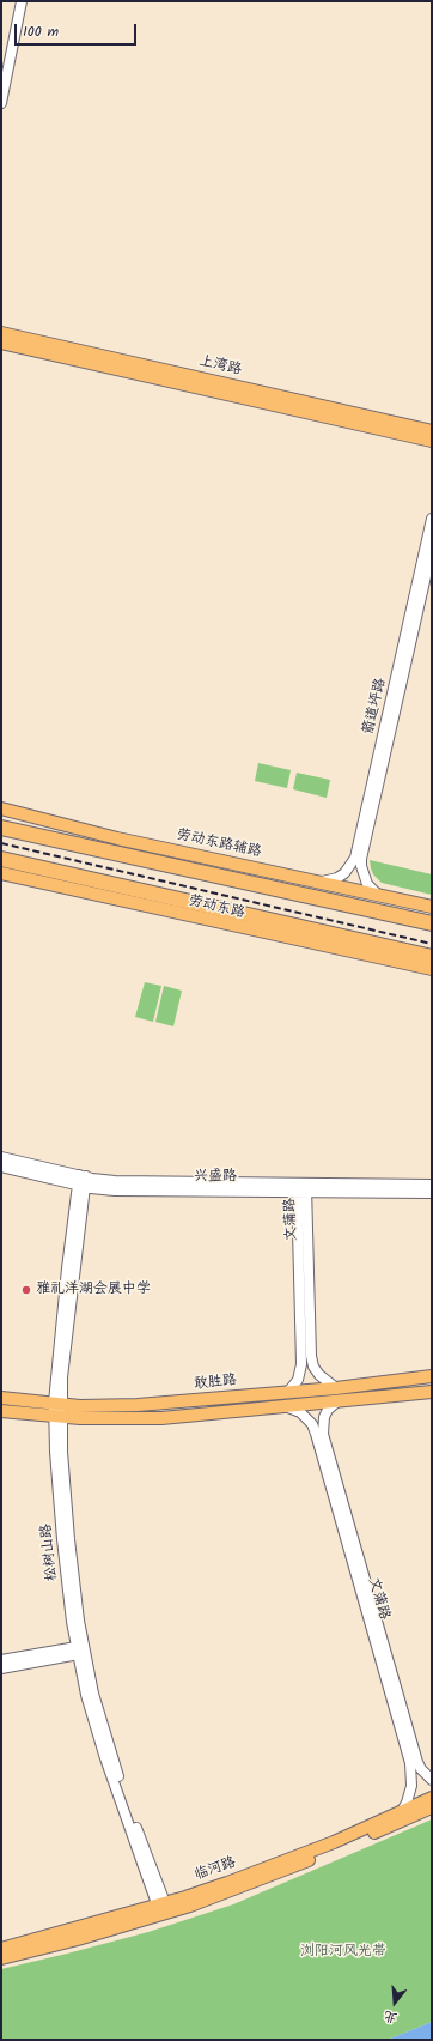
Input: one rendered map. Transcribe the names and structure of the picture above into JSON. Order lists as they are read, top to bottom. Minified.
{"streets":{"highway":["劳动东路"],"main road":["上湾路","劳动东路辅路","敢胜路","临河路"],"street":["箭道坪路","兴盛路","文蒲路","松树山路"]},"crossings":[["箭道坪路","劳动东路辅路"],["兴盛路","文蒲路"],["兴盛路","松树山路"],["文蒲路","敢胜路"],["文蒲路","临河路"],["敢胜路","松树山路"],["松树山路","临河路"]],"parks":["浏阳河风光带"],"places":["雅礼洋湖会展中学"],"scale_bar":"100 m","north":"bottom"}
